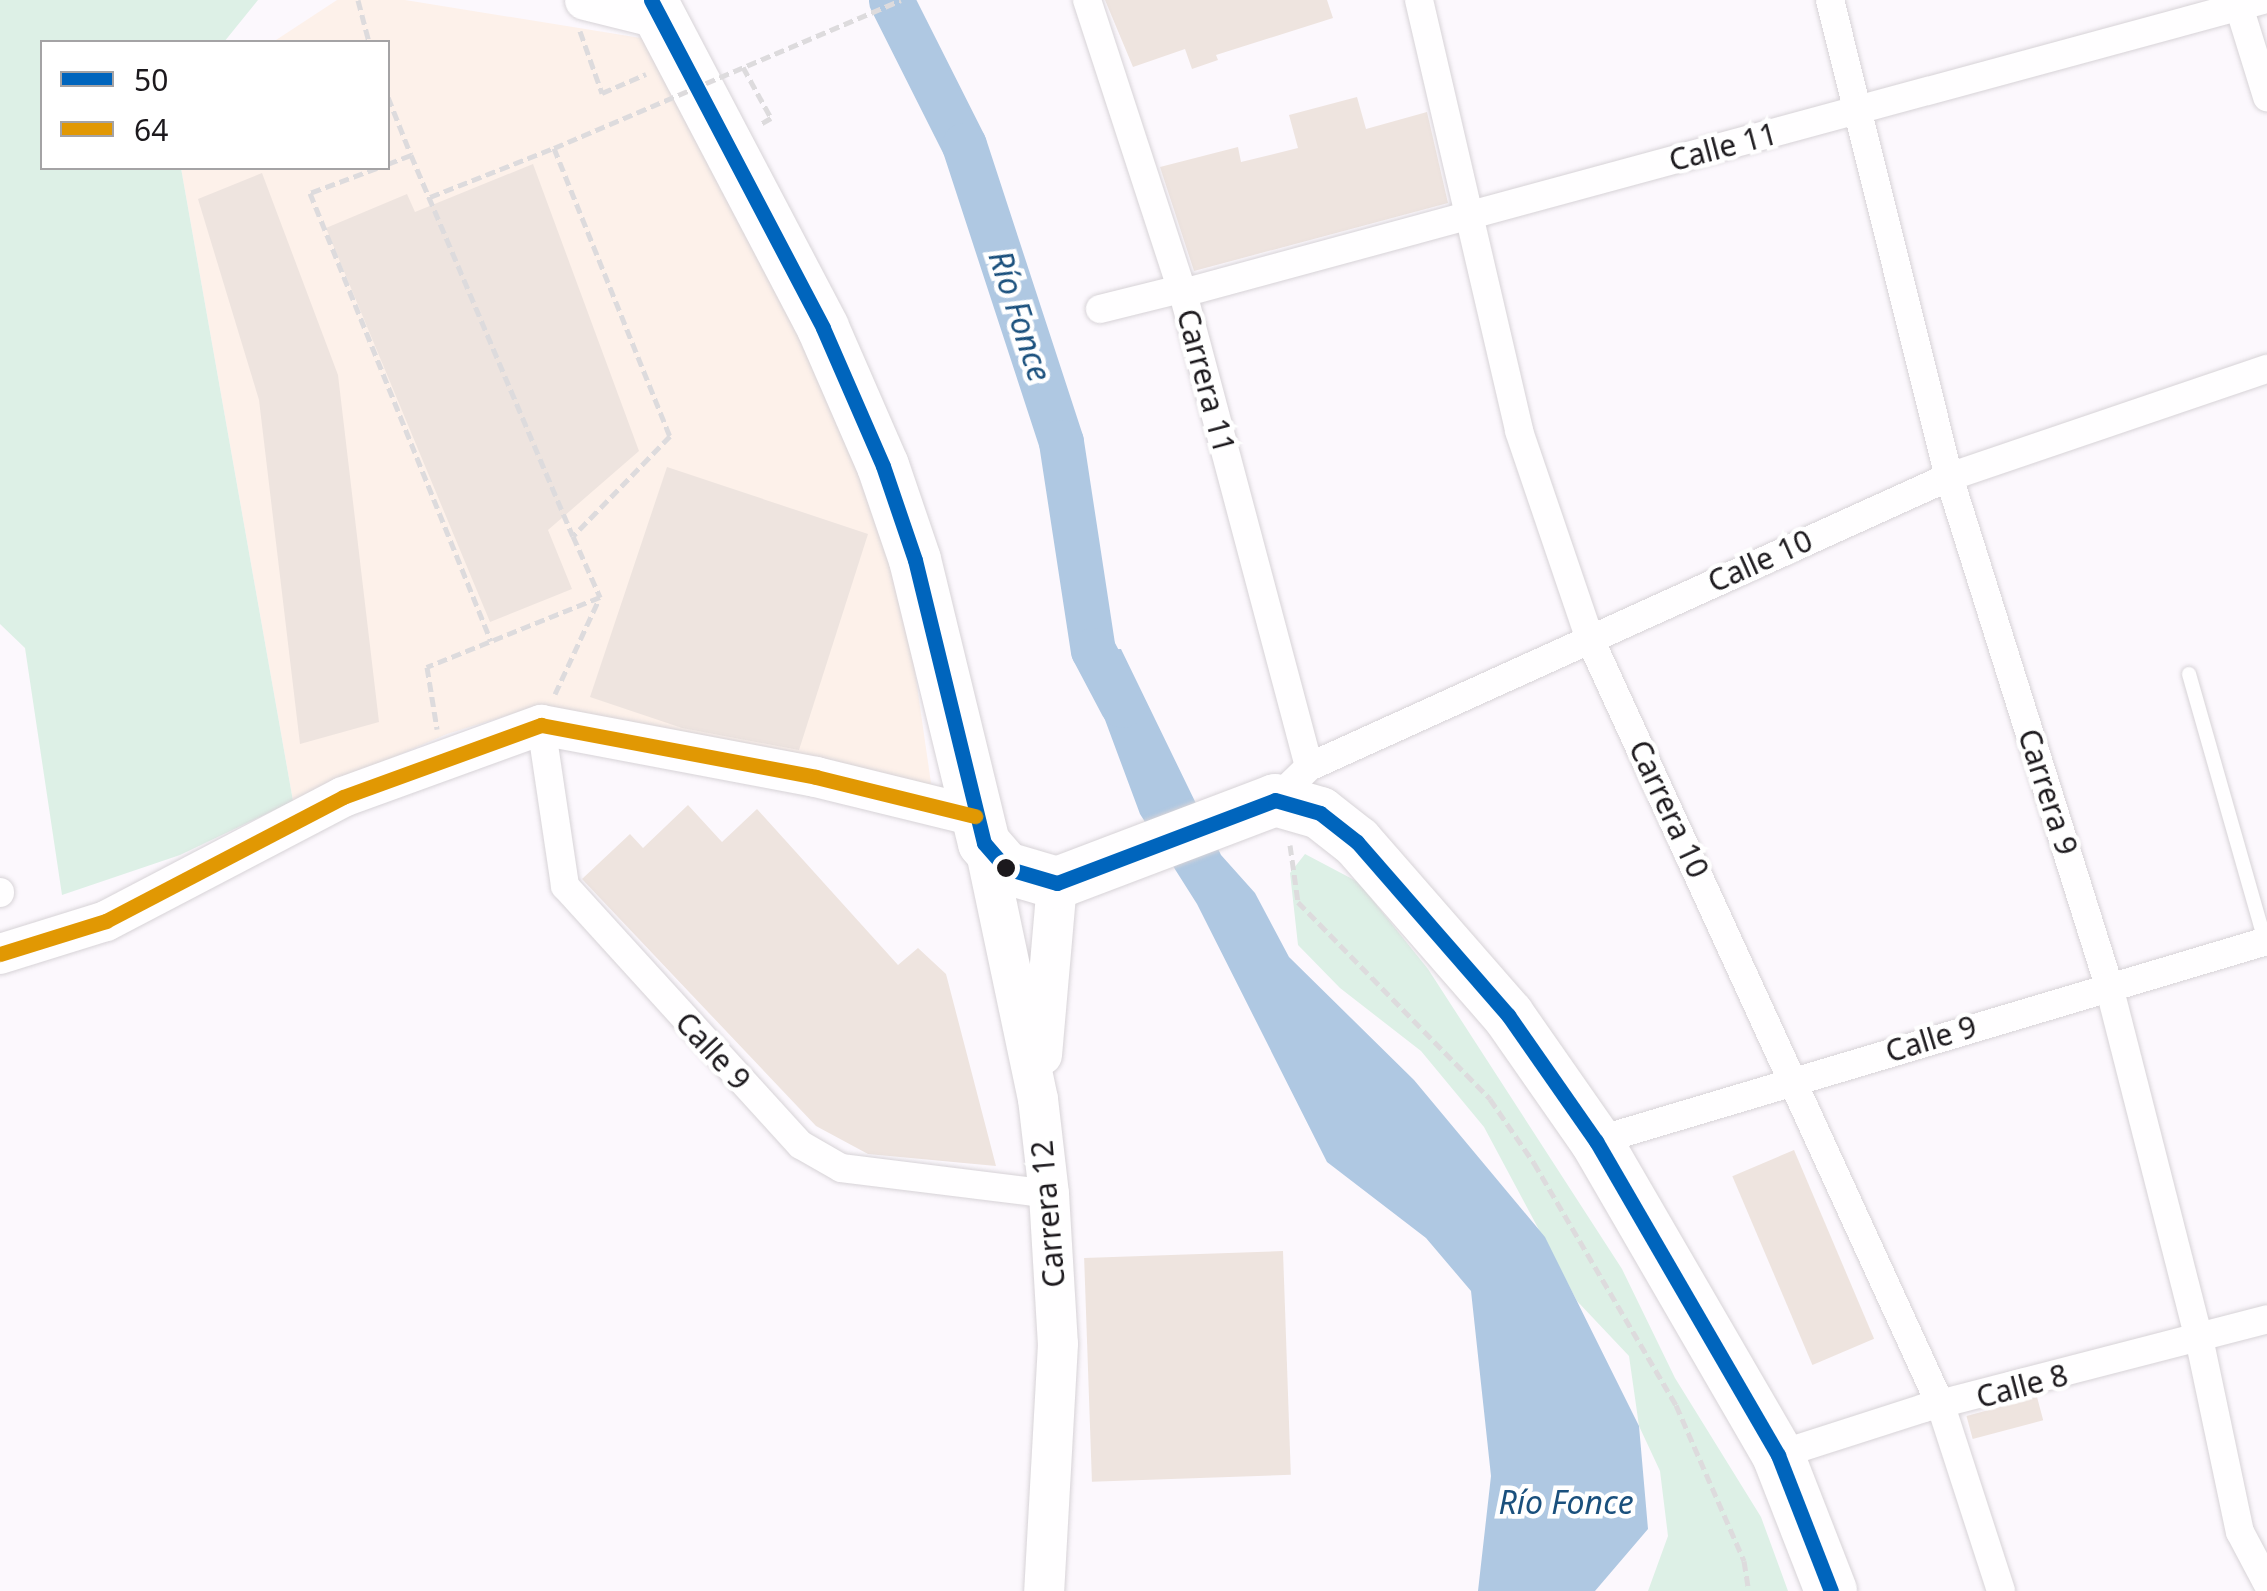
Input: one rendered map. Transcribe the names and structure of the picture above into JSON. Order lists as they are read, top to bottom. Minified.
{"streets":{"street":["Calle 11","Carrera 11","Calle 10","Carrera 9","Carrera 10","Calle 9","Carrera 12","Calle 8"]},"crossings":[["Calle 11","Carrera 11"],["Calle 11","Carrera 9"],["Calle 11","Carrera 10"],["Carrera 11","Calle 10"],["Calle 10","Carrera 9"],["Calle 10","Carrera 10"],["Carrera 9","Calle 9"],["Carrera 9","Calle 8"],["Carrera 10","Calle 9"],["Carrera 10","Calle 8"],["Calle 9","Carrera 12"]],"water":["Río Fonce"],"lines":["transit line 50","transit line 64"],"legend":["50","64"]}
